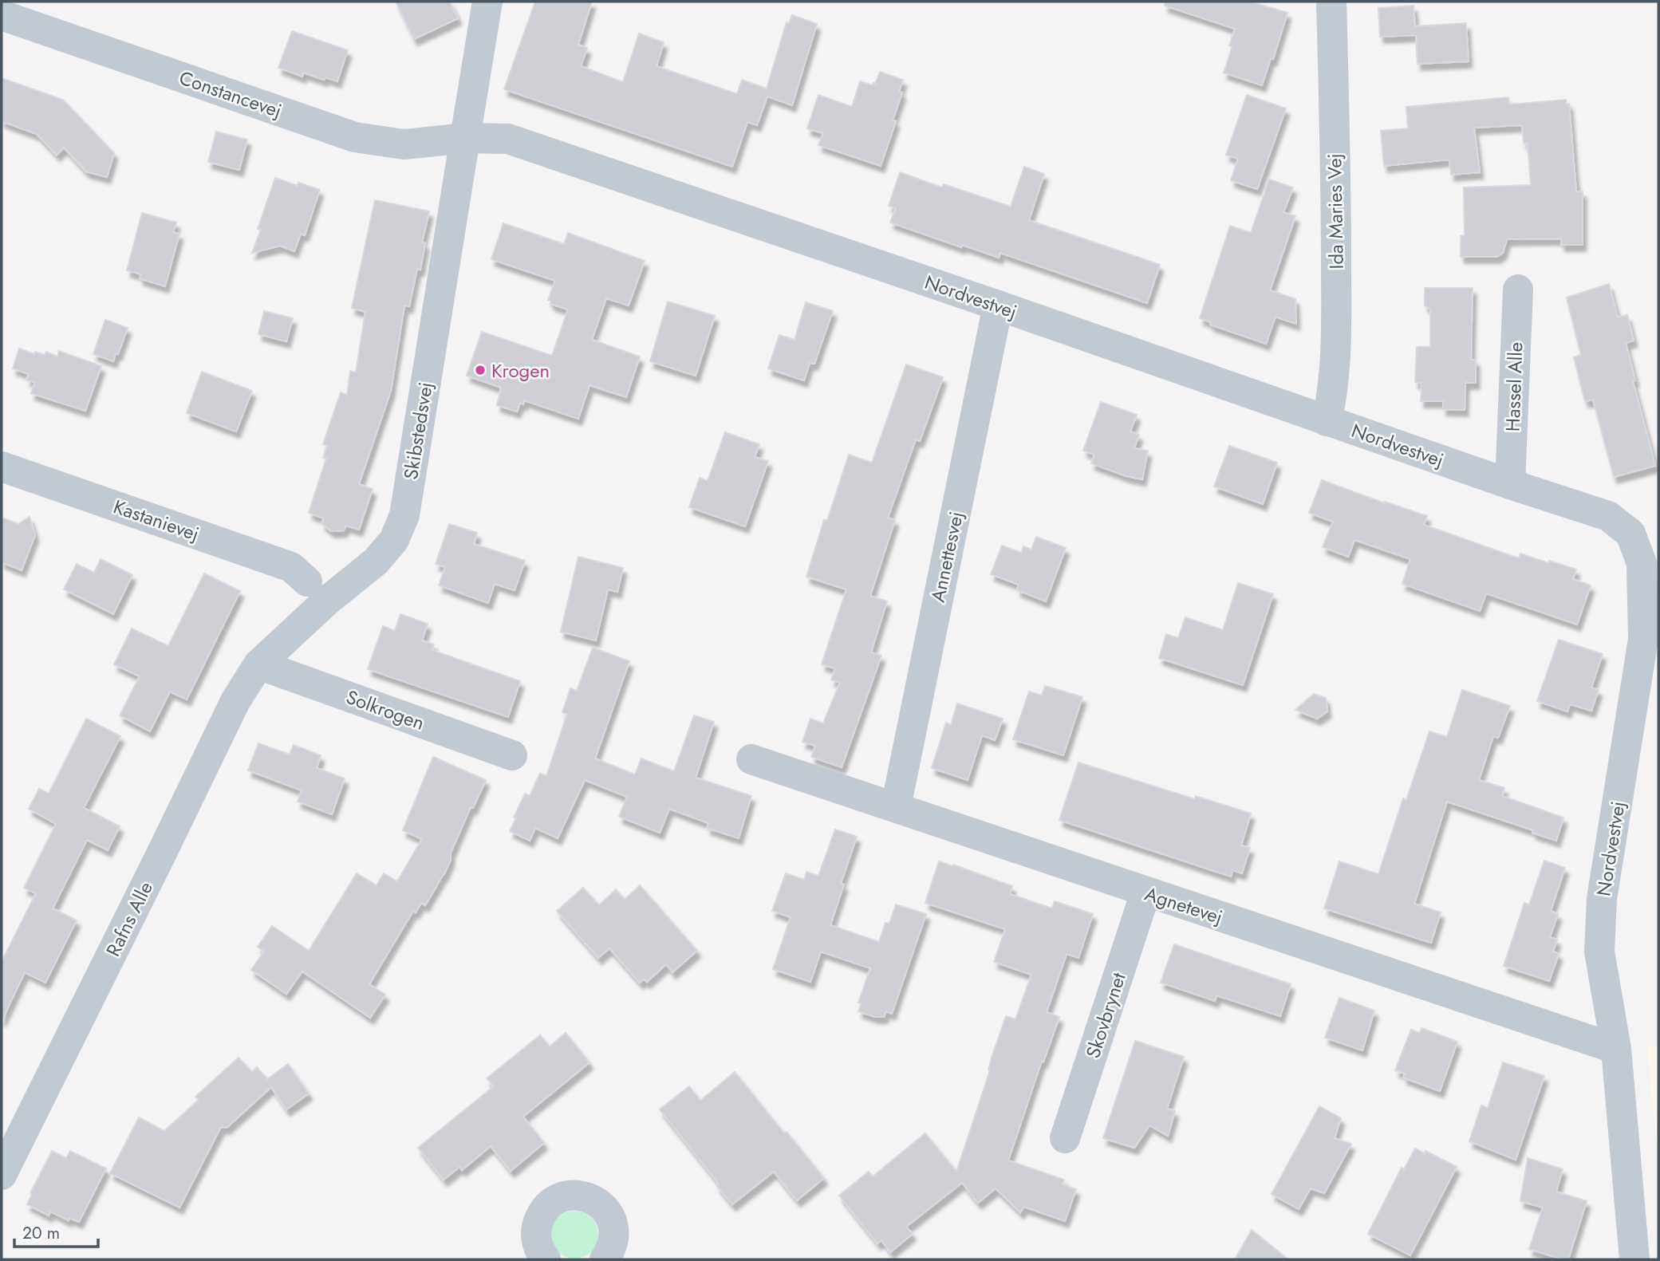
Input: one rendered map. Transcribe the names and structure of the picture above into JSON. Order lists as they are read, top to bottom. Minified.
{"streets":{"street":["Constancevej","Ida Maries Vej","Nordvestvej","Hassel Alle","Skibstedsvej","Kastanievej","Annettesvej","Solkrogen","Agnetevej","Rafns Alle","Skovbrynet"]},"crossings":[["Constancevej","Nordvestvej"],["Constancevej","Skibstedsvej"],["Ida Maries Vej","Nordvestvej"],["Nordvestvej","Hassel Alle"],["Nordvestvej","Skibstedsvej"],["Nordvestvej","Annettesvej"],["Nordvestvej","Agnetevej"],["Skibstedsvej","Solkrogen"],["Skibstedsvej","Rafns Alle"],["Annettesvej","Agnetevej"],["Solkrogen","Rafns Alle"],["Agnetevej","Skovbrynet"]],"places":["Krogen"],"scale_bar":"20 m"}
